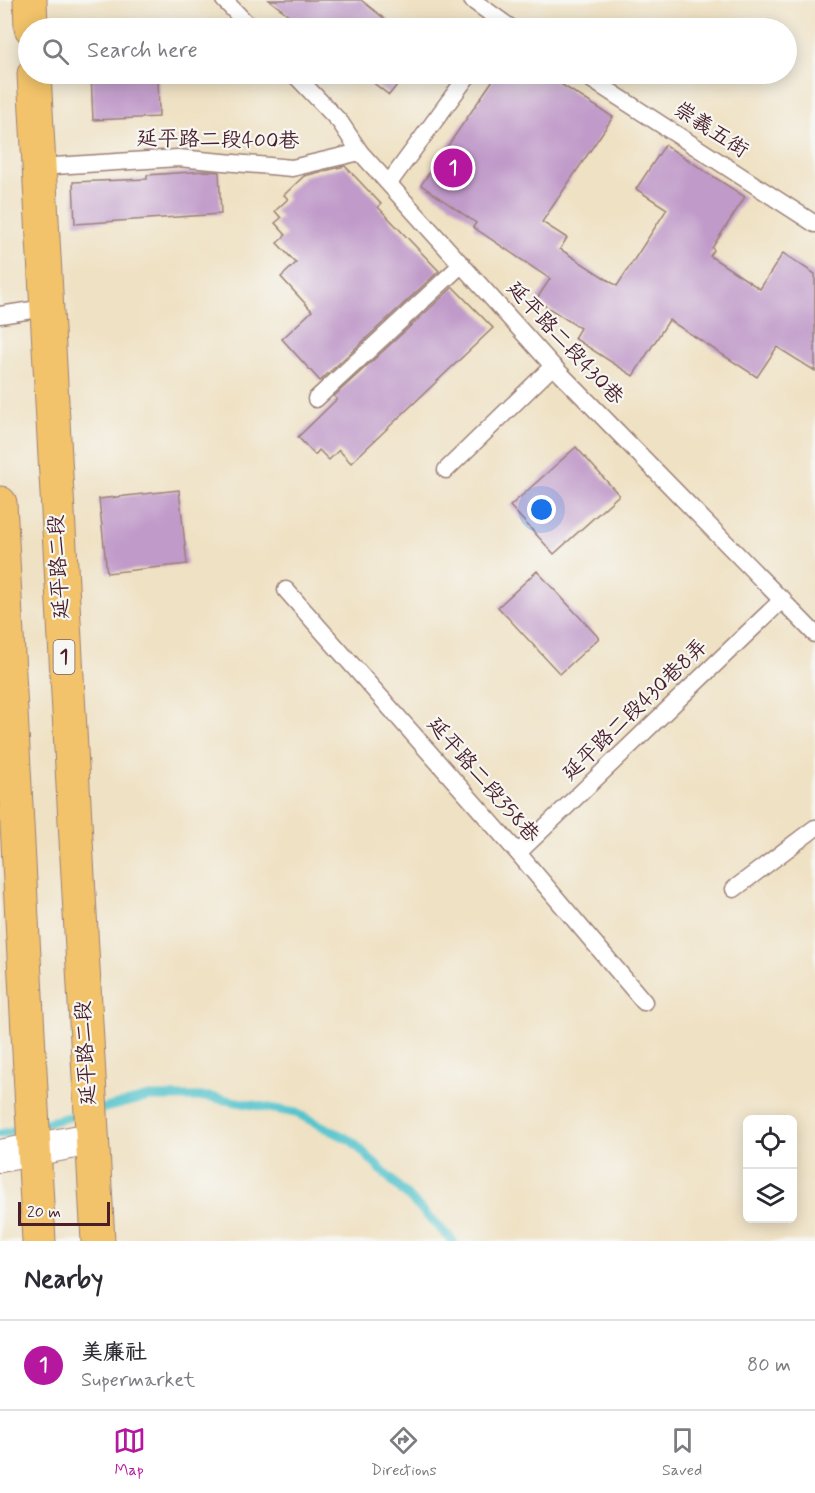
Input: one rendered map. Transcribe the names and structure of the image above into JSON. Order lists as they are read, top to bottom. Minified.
{"streets":{"main road":["延平路二段","1"],"lane":["崇義五街","延平路二段400巷","延平路二段430巷","延平路二段430巷8弄","延平路二段358巷"]},"crossings":[["延平路二段400巷","延平路二段430巷"],["延平路二段400巷","延平路二段"],["延平路二段430巷","延平路二段430巷8弄"],["延平路二段430巷8弄","延平路二段358巷"]],"scale_bar":"20 m","page":{"search":"Search here","pins":"1","scale":"20 m","heading":"Nearby","list":[{"mark":"1","name":"美廉社","note":"Supermarket","value":"80 m"}],"nav":["Map","Directions","Saved"]}}
